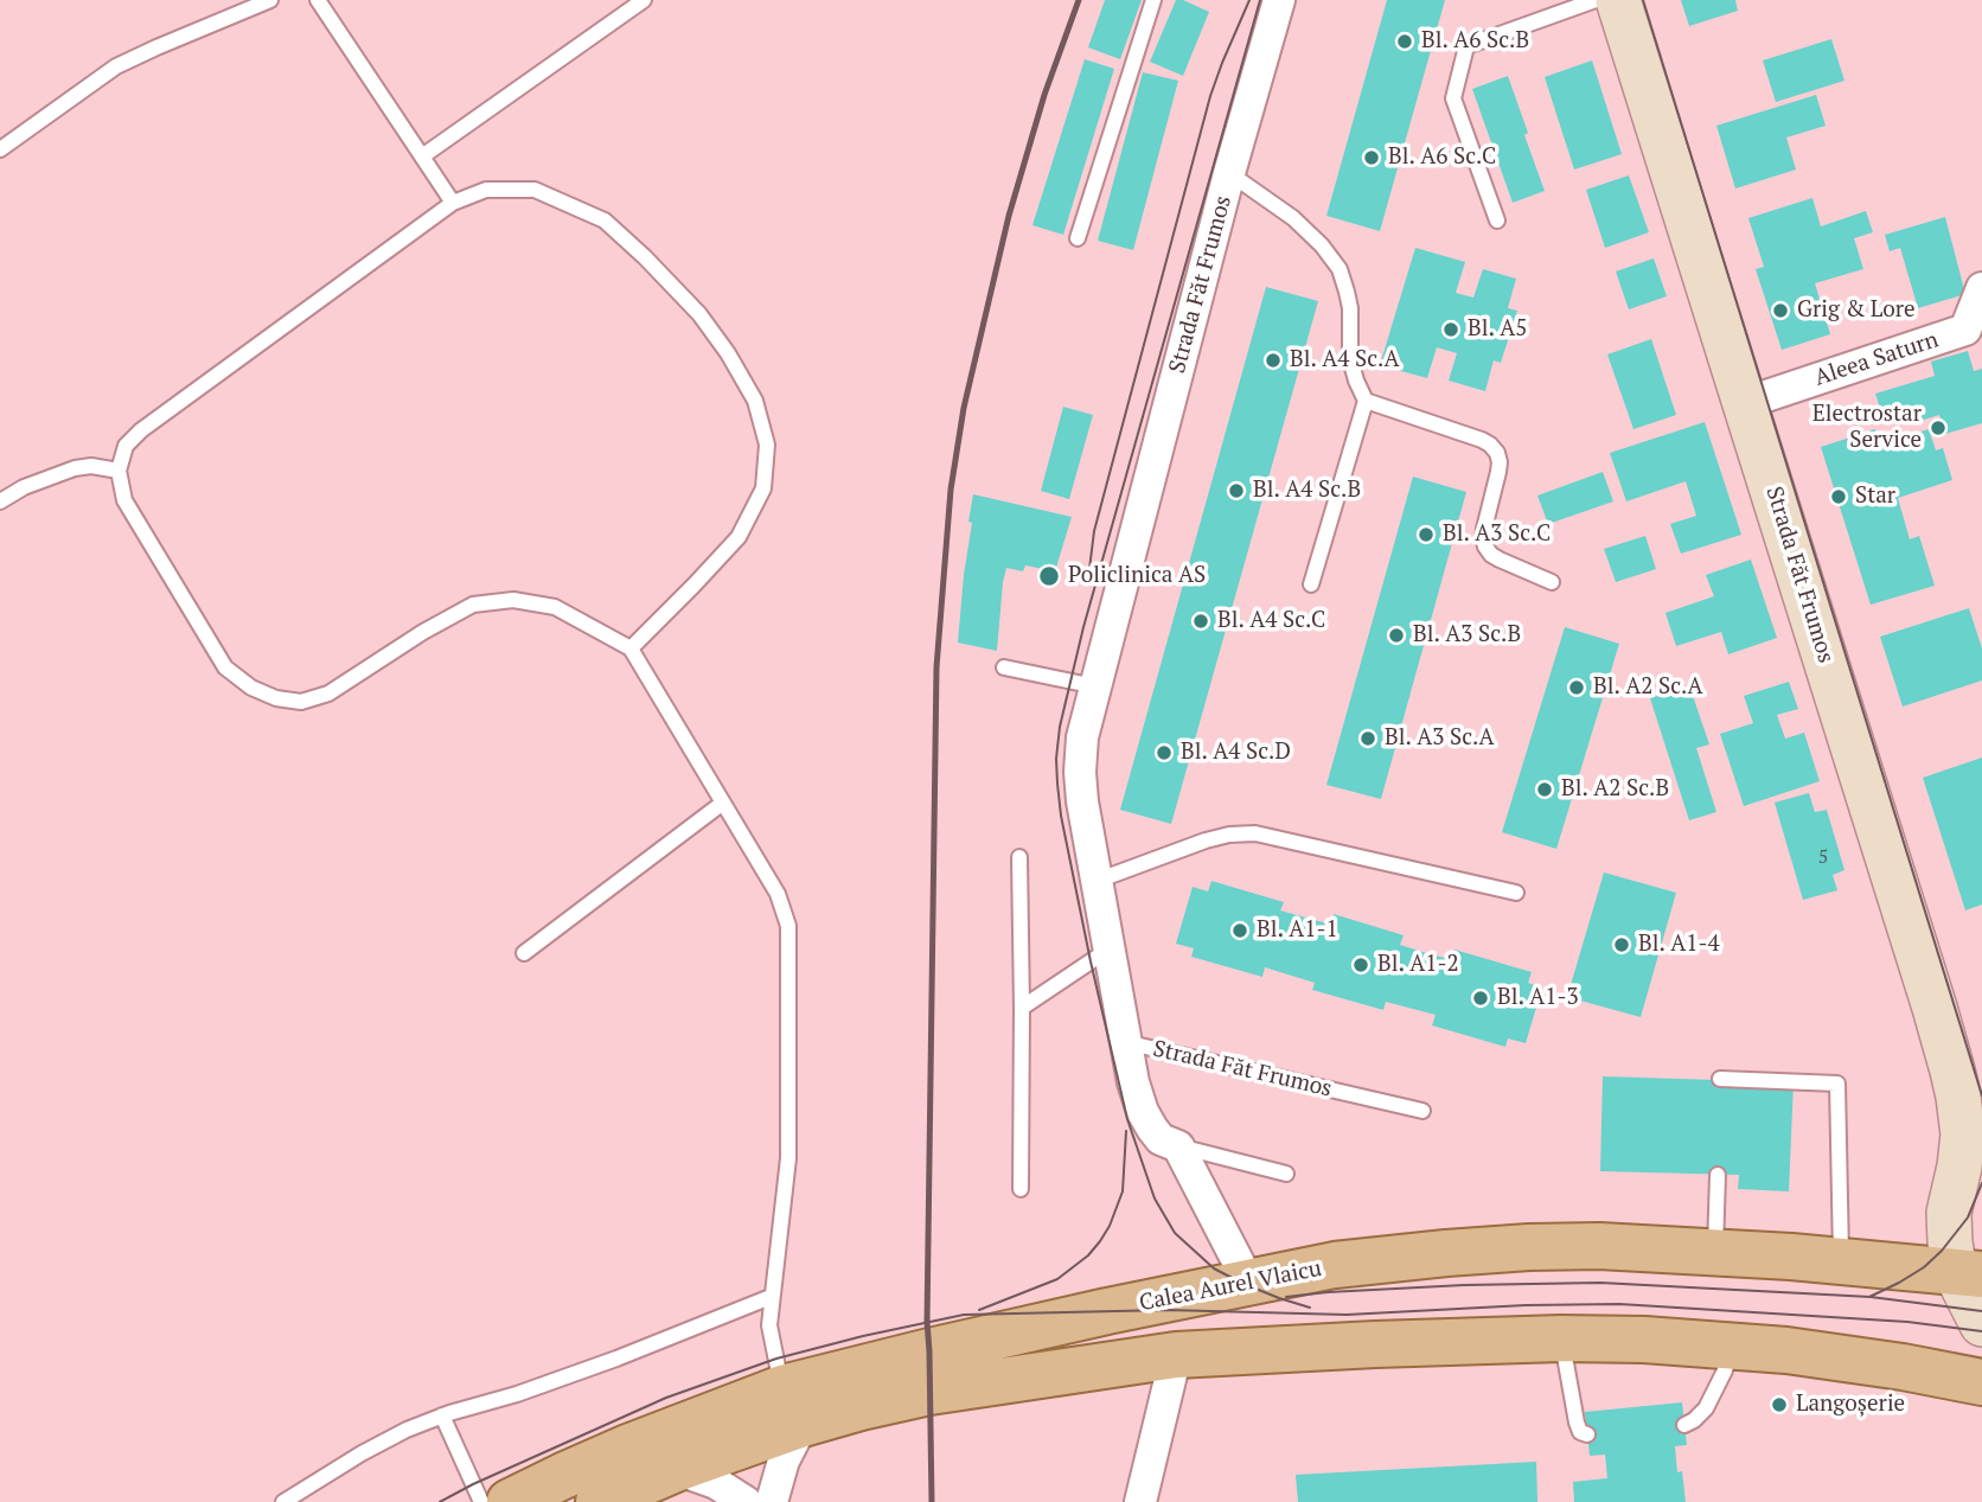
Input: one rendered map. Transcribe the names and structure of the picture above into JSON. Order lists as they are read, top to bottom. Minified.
{"streets":{"main road":["Strada Făt Frumos","Calea Aurel Vlaicu"],"street":["Aleea Saturn"]},"crossings":[["Strada Făt Frumos","Aleea Saturn"],["Strada Făt Frumos","Calea Aurel Vlaicu"]],"places":["Bl. A6 Sc.B","Bl. A6 Sc.C","Grig & Lore","Bl. A5","Bl. A4 Sc.A","Electrostar Service","Bl. A4 Sc.B","Star","Bl. A3 Sc.C","Policlinica AS","Bl. A4 Sc.C","Bl. A3 Sc.B","Bl. A2 Sc.A","Bl. A3 Sc.A","Bl. A4 Sc.D","Bl. A2 Sc.B","Bl. A1-1","Bl. A1-4","Bl. A1-2","Bl. A1-3","Langoșerie"],"house_numbers":["5"]}
